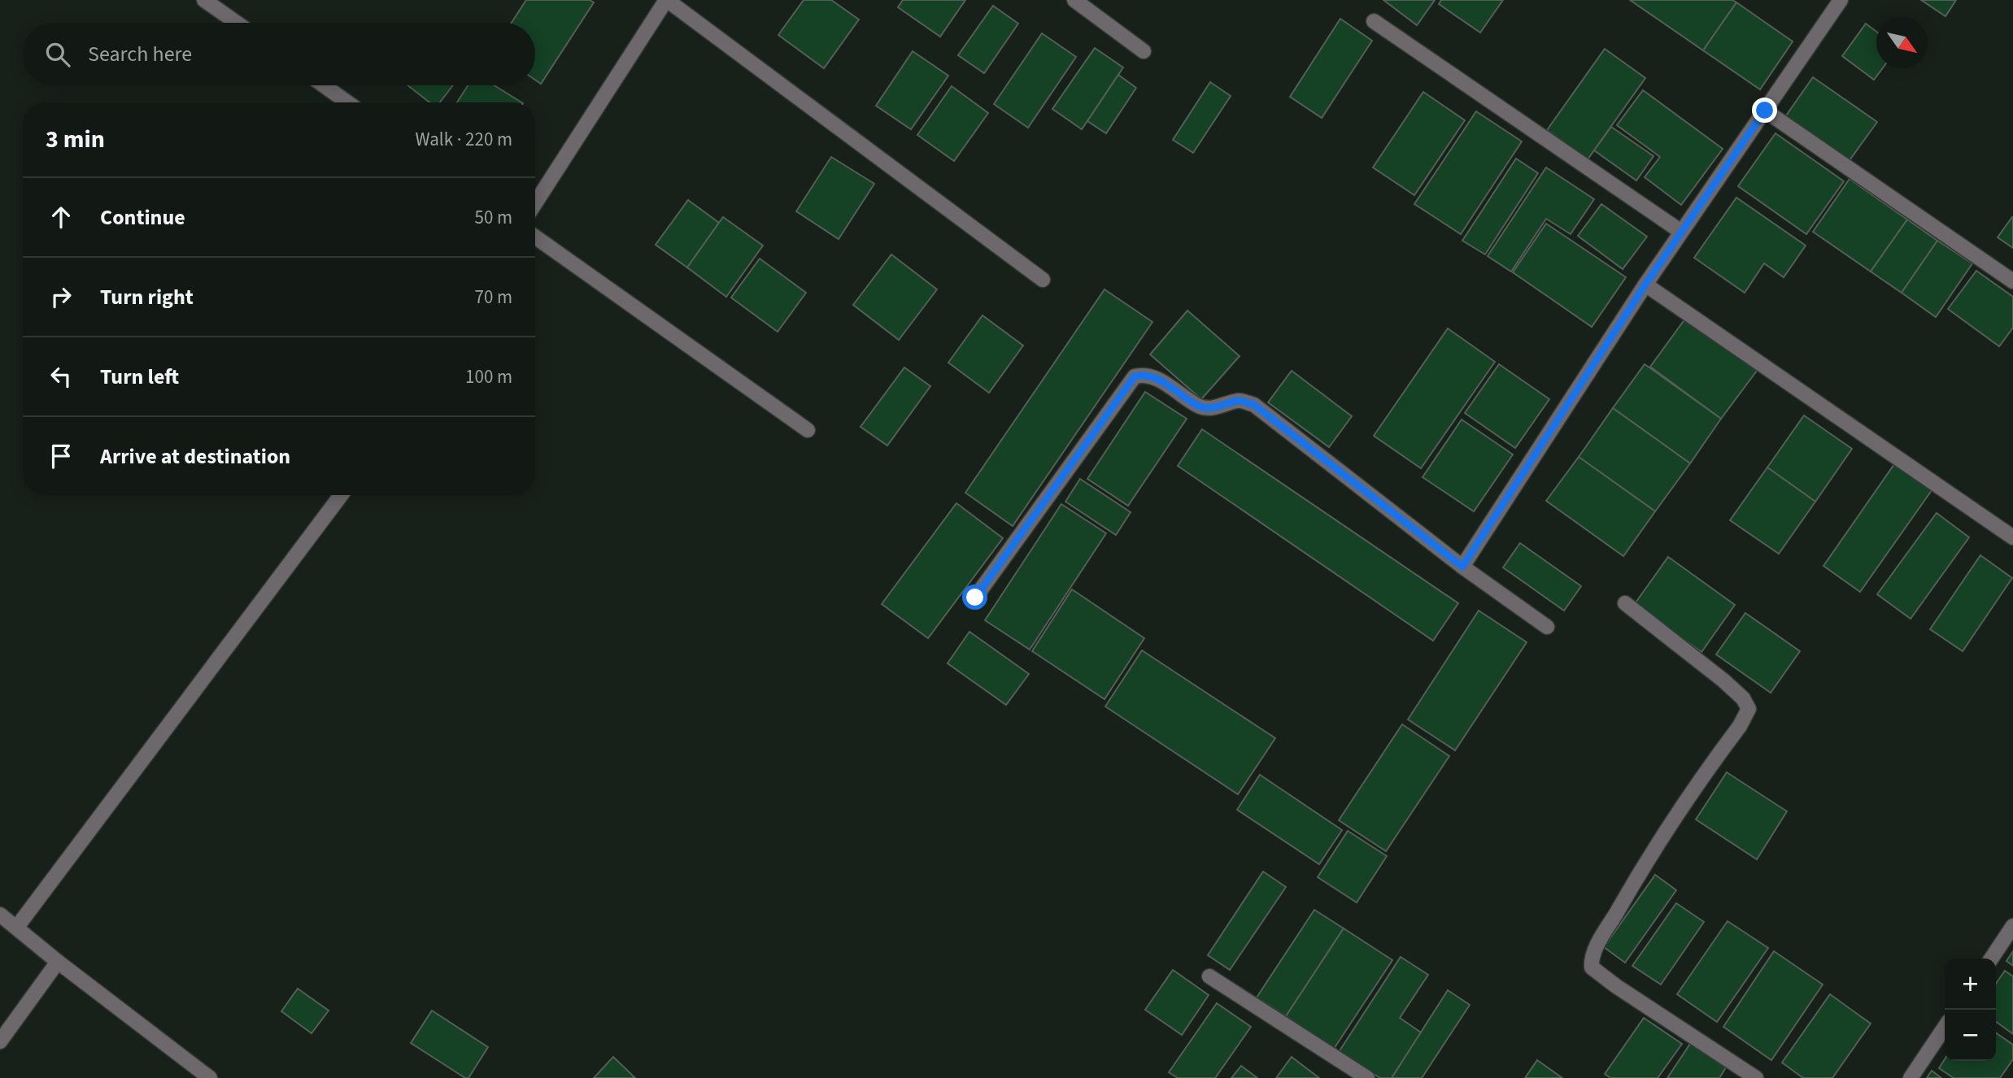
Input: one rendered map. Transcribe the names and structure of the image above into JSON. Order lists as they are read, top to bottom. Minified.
{"north":"bottom right","page":{"search":"Search here","heading":["3 min","Walk · 220 m"],"list":[["Continue","50 m"],["Turn right","70 m"],["Turn left","100 m"],"Arrive at destination"],"map_buttons":["+","−"]}}
